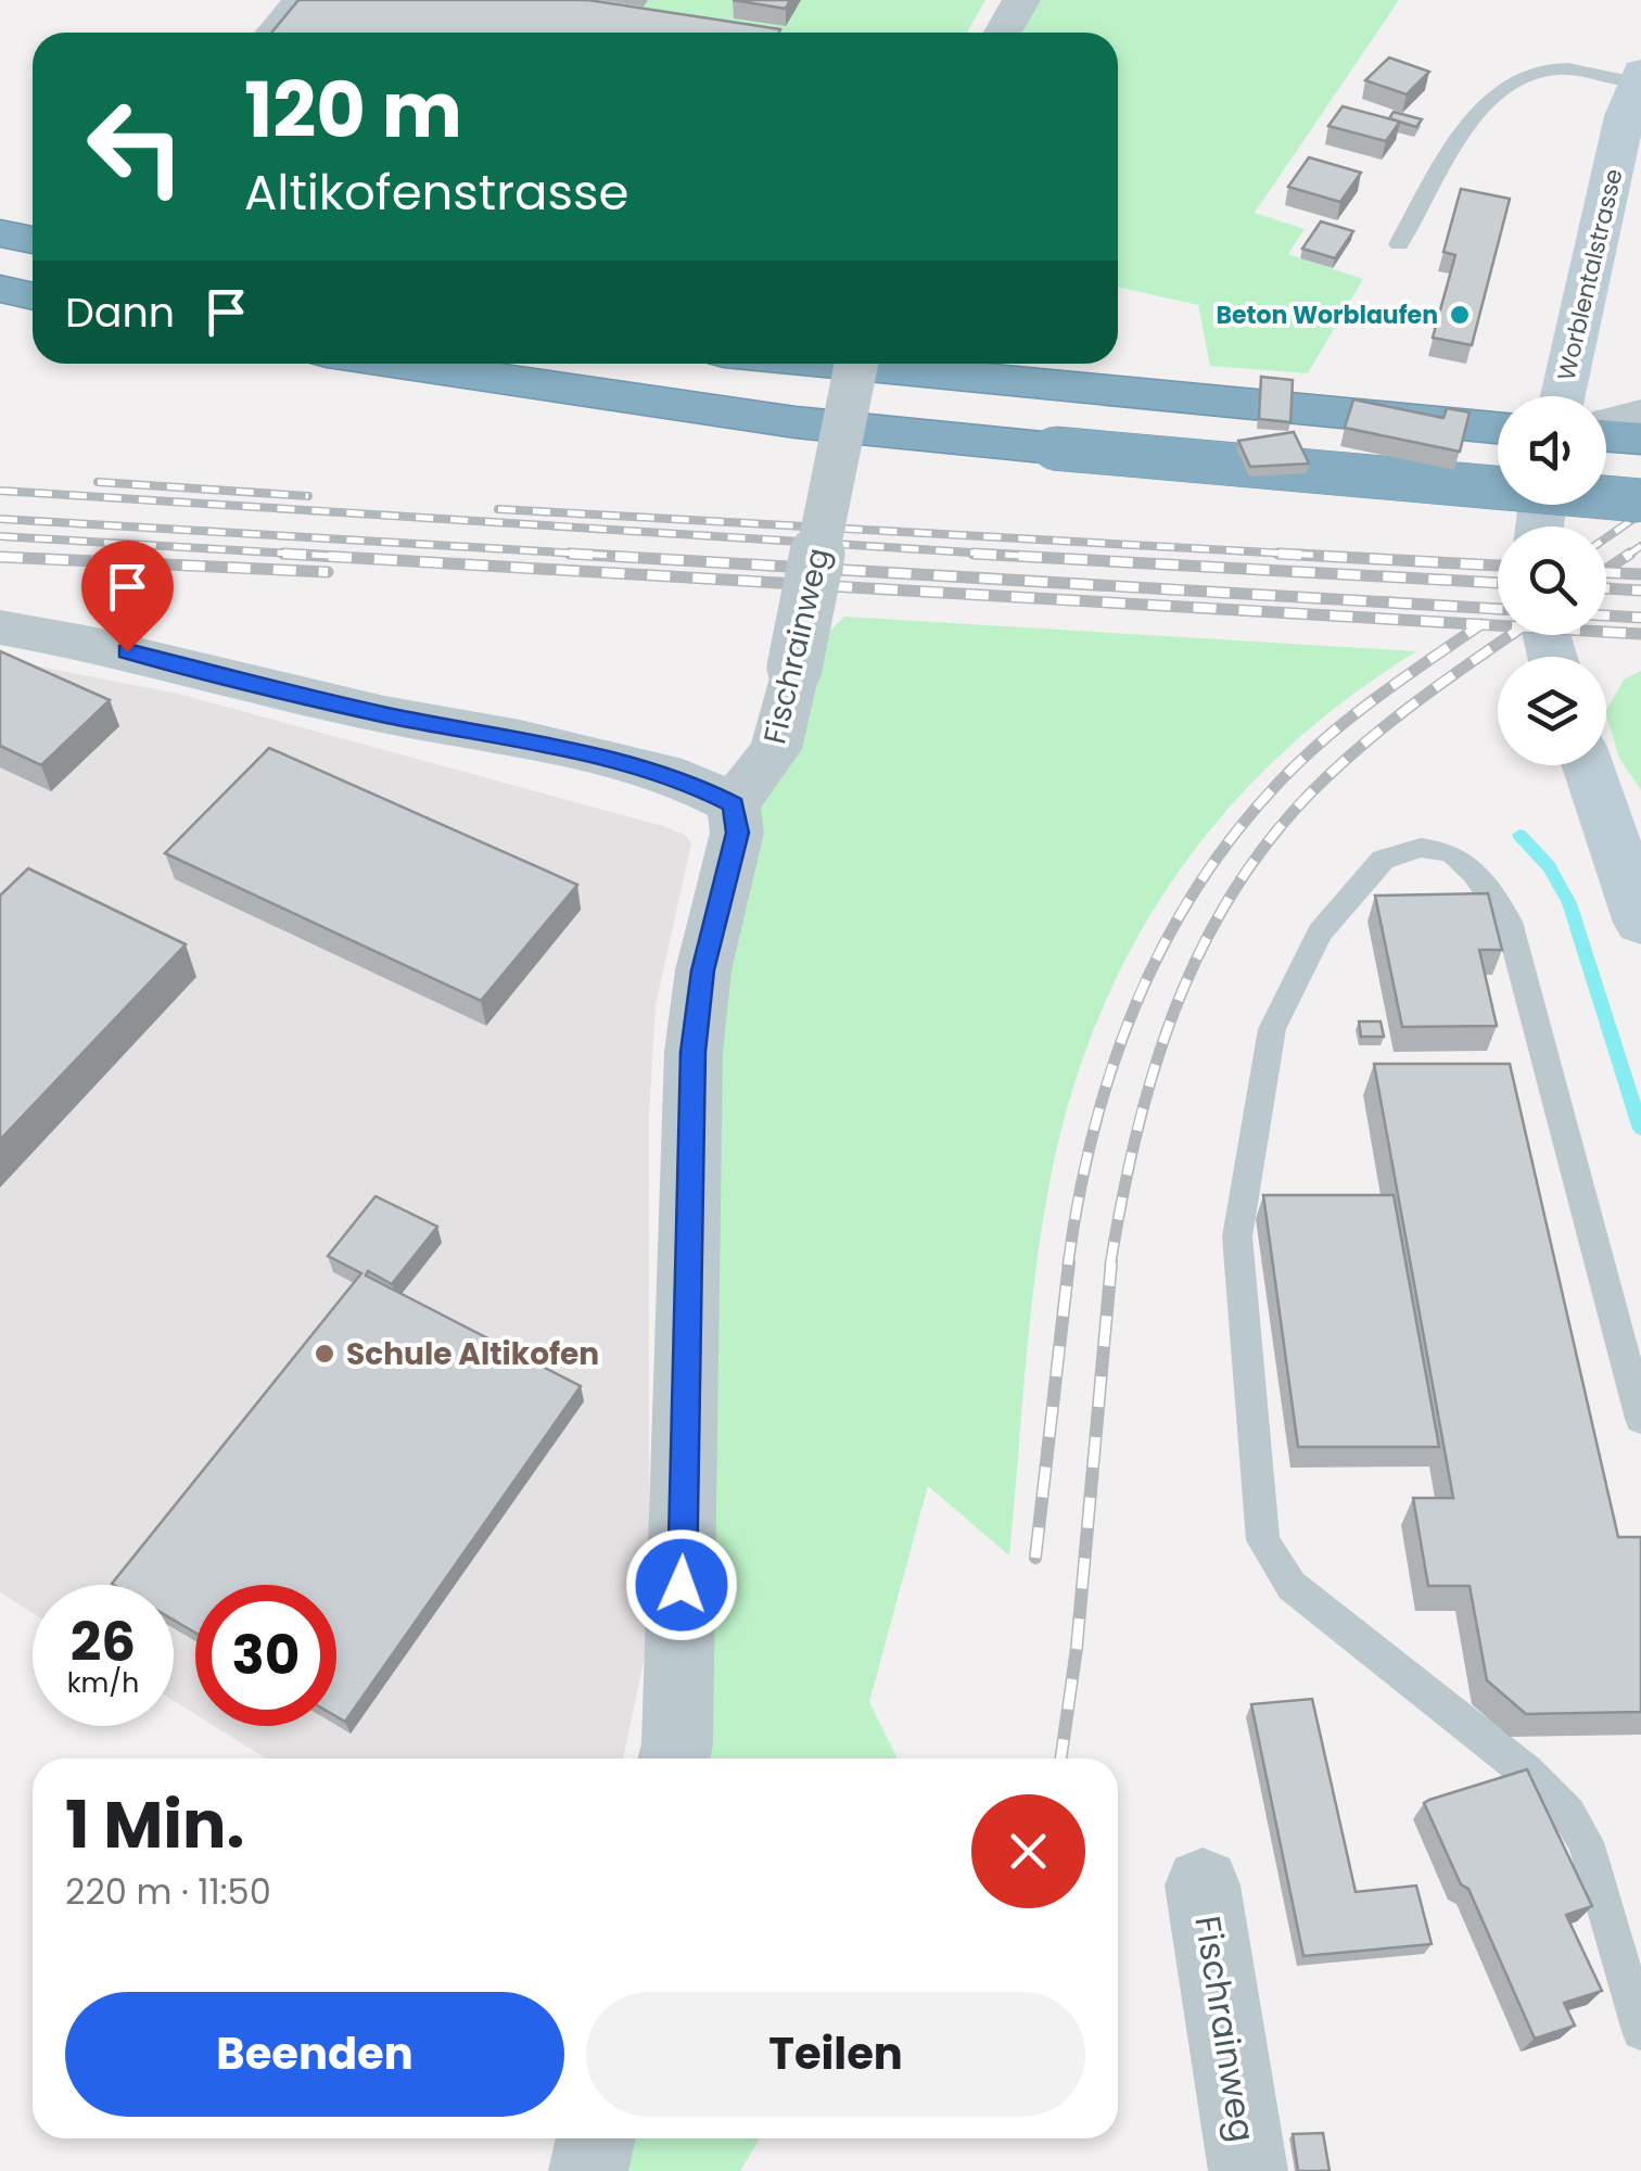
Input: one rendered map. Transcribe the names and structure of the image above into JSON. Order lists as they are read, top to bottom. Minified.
{"streets":{"main road":["Worblentalstrasse"],"street":["Fischrainweg"]},"places":["Beton Worblaufen","Schule Altikofen"],"page":{"turn":["120 m","Altikofenstrasse"],"then":"Dann","speed":"26 km/h","limit":"30","heading":["1 Min.","220 m · 11:50"],"buttons":["Beenden","Teilen"]}}
